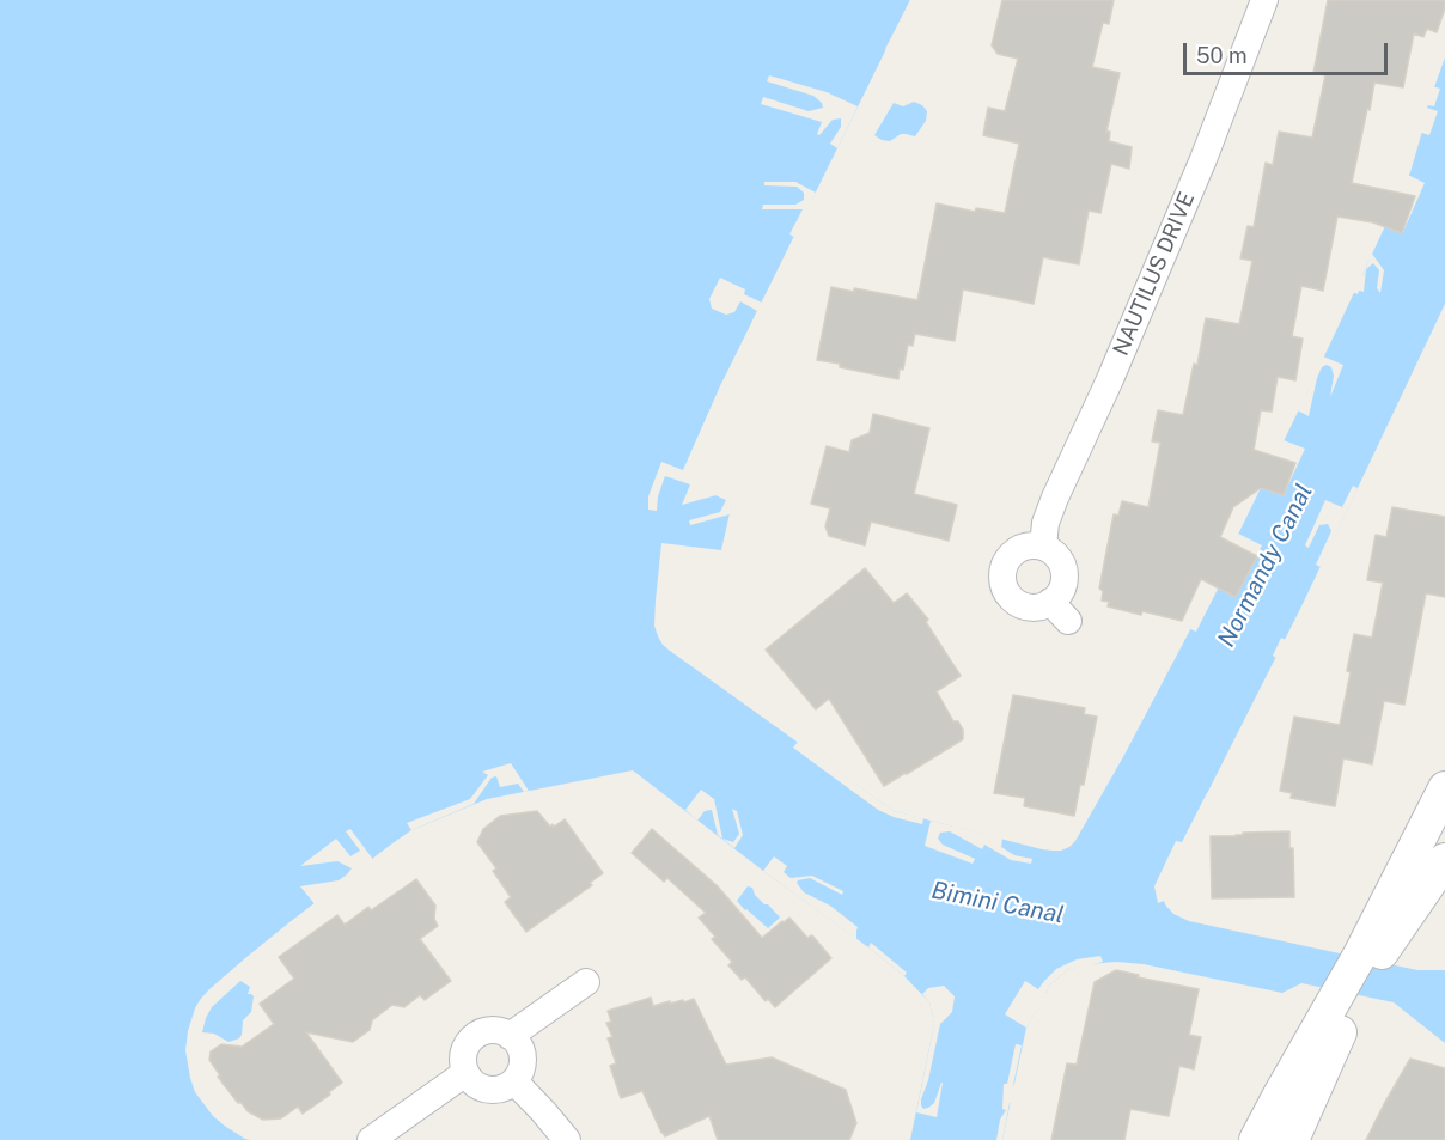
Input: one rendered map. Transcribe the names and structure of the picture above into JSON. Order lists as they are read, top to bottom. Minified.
{"streets":{"street":["NAUTILUS DRIVE"]},"water":["Normandy Canal","Bimini Canal"],"scale_bar":"50 m"}
